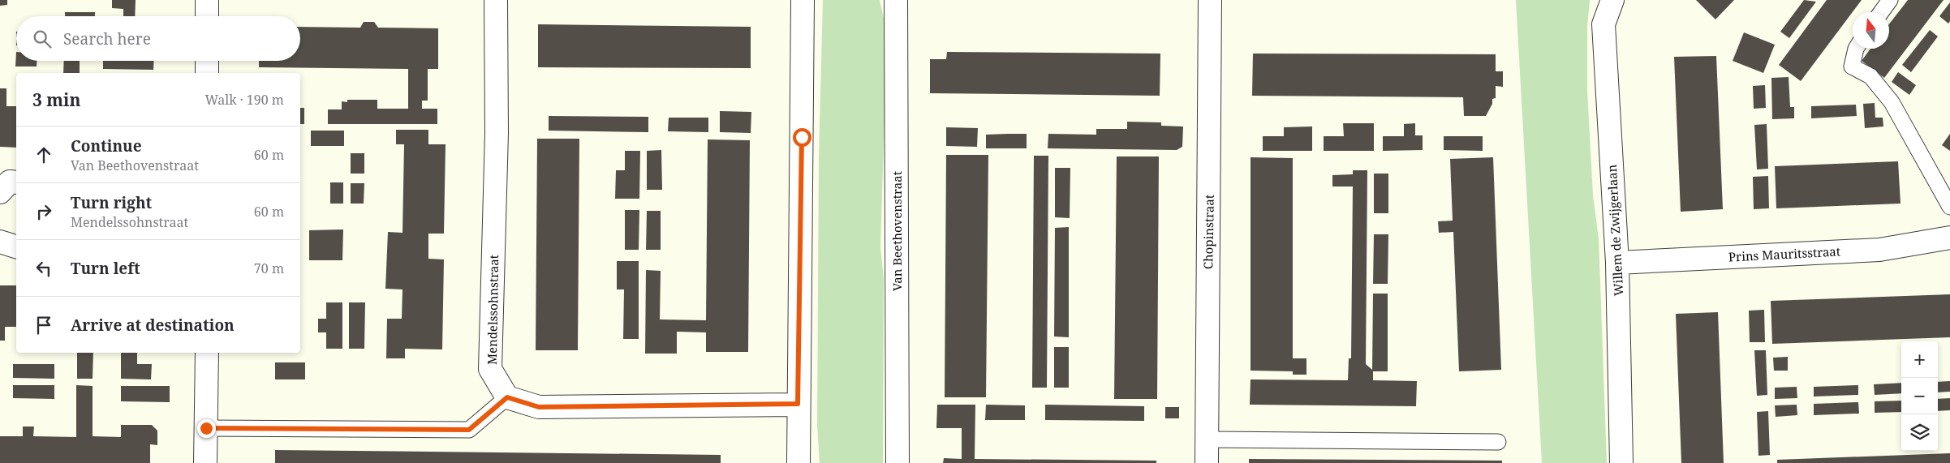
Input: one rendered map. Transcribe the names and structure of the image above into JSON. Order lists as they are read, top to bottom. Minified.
{"streets":{"street":["Willem de Zwijgerlaan","Van Beethovenstraat","Chopinstraat","Prins Mauritsstraat","Mendelssohnstraat"]},"crossings":[["Willem de Zwijgerlaan","Prins Mauritsstraat"]],"north":"top","page":{"search":"Search here","heading":["3 min","Walk · 190 m"],"list":[["Continue","Van Beethovenstraat","60 m"],["Turn right","Mendelssohnstraat","60 m"],["Turn left","70 m"],"Arrive at destination"],"map_buttons":["+","−"]}}
